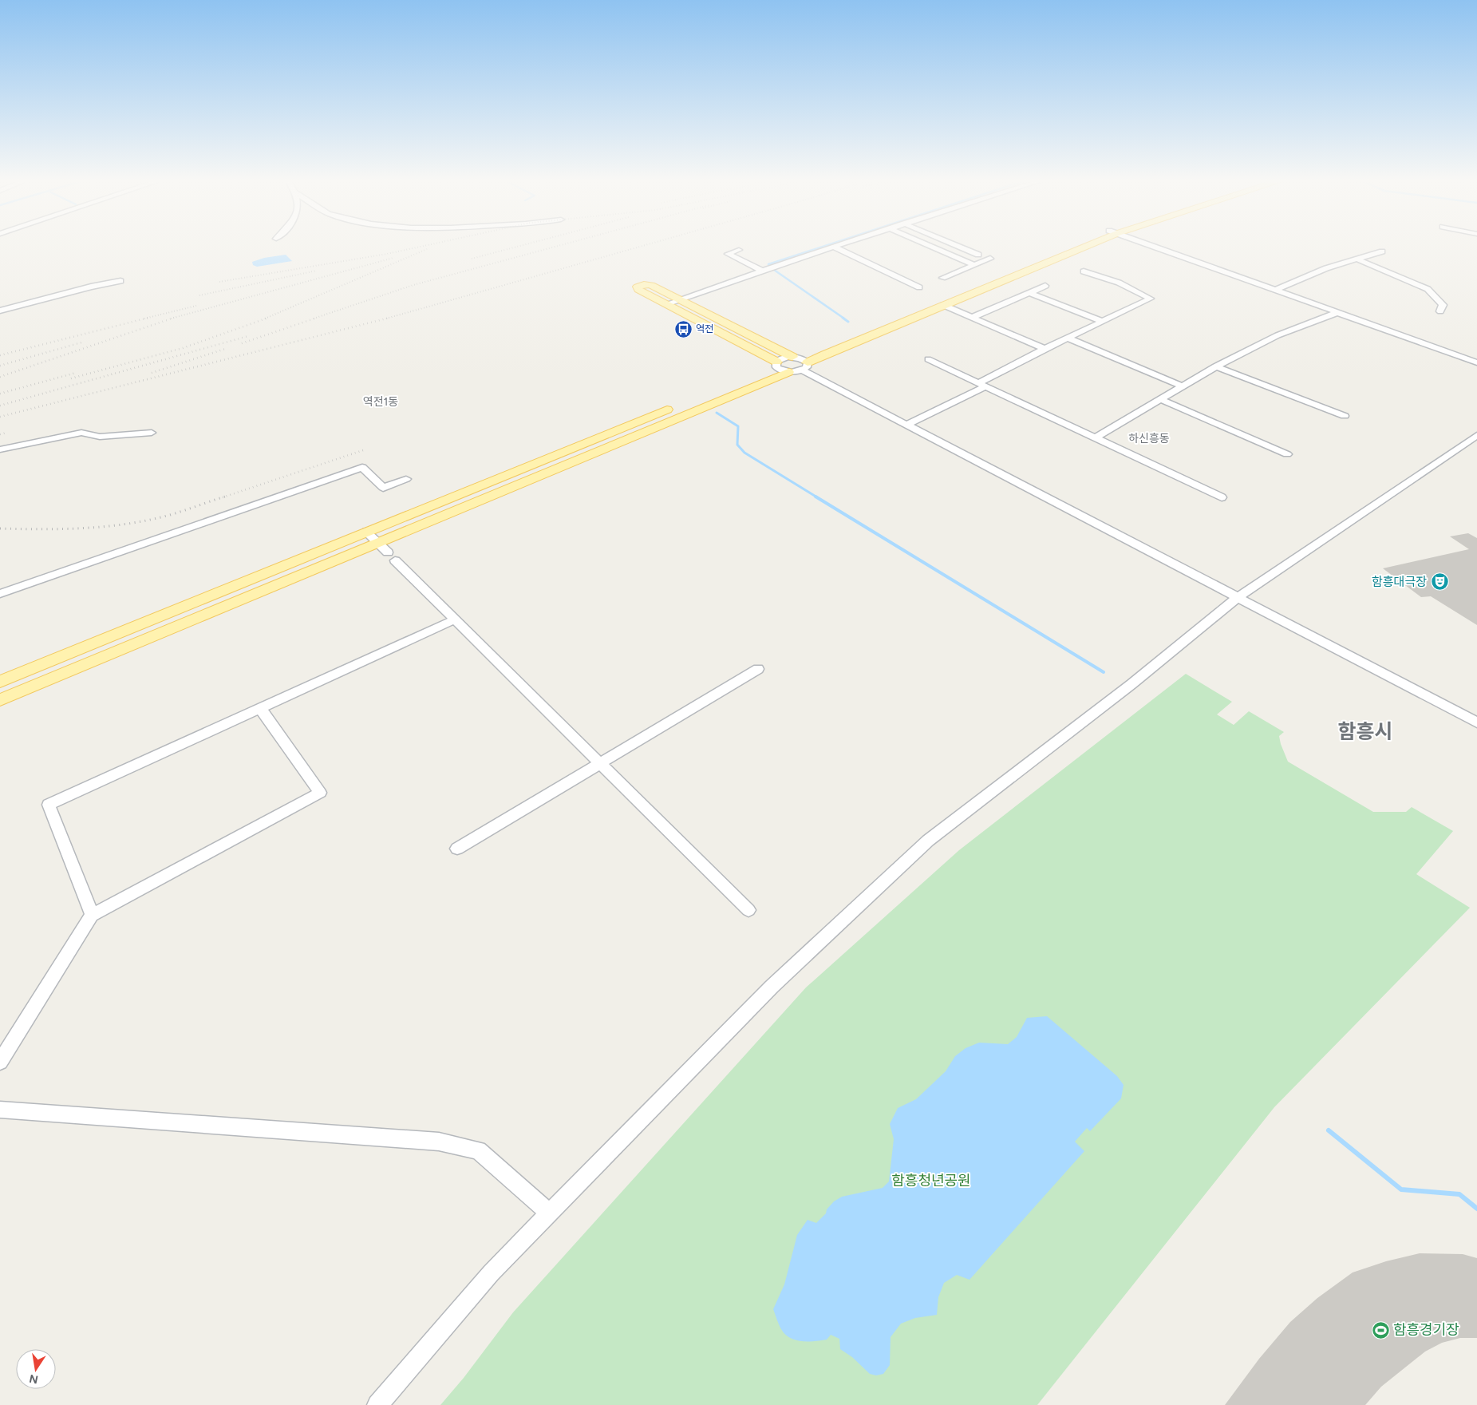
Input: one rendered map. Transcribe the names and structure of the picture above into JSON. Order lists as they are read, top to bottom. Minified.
{"districts":["역전1동","하신흥동","함흥시"],"parks":["함흥청년공원"],"places":{"bus stop":["역전"],"theatre":["함흥대극장"],"sports":["함흥경기장"]},"north":"bottom"}
